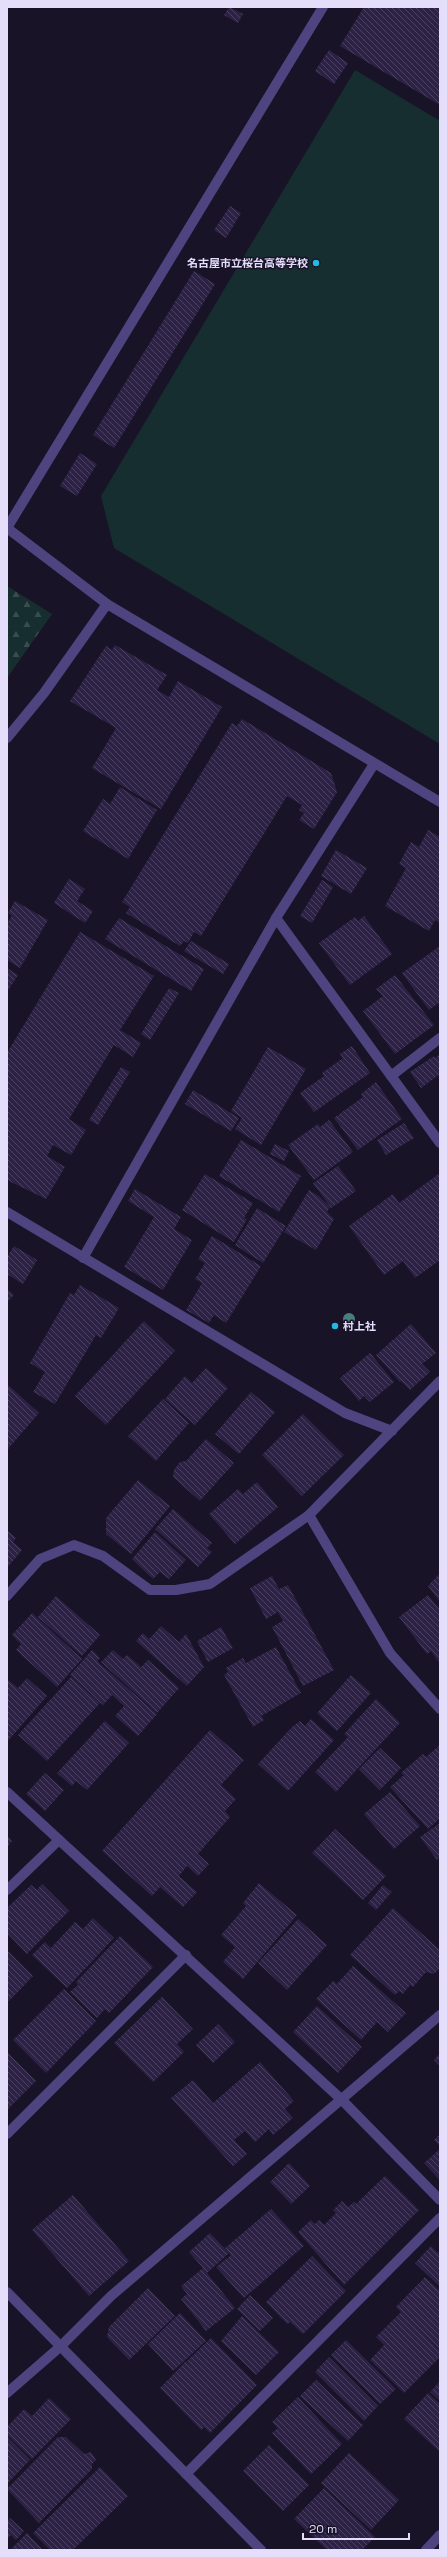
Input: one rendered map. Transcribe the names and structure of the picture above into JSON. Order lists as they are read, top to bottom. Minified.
{"places":["名古屋市立桜台高等学校","村上社"],"scale_bar":"20 m"}
